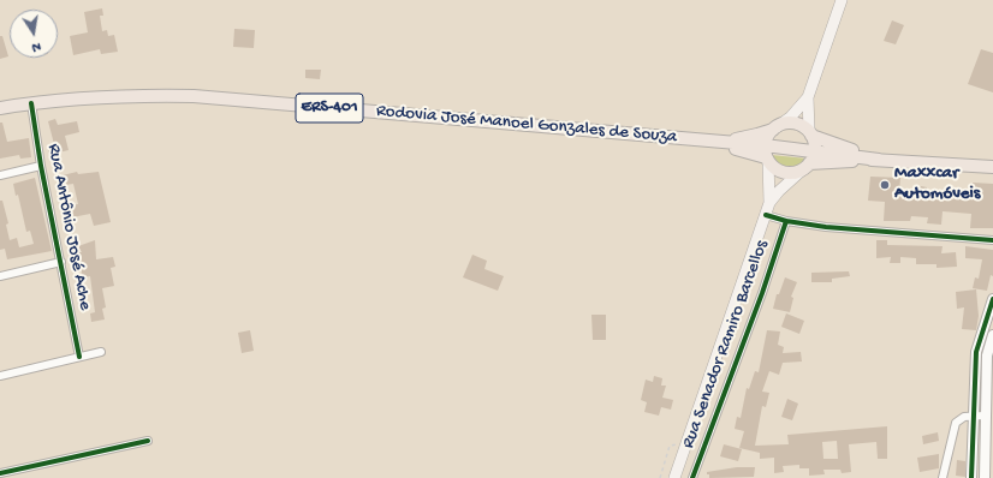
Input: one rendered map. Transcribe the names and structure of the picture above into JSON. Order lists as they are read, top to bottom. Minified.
{"streets":{"main road":["ERS-401","Rodovia José Manoel Gonzales de Souza","Rua Senador Ramiro Barcellos"],"street":["Rua Antônio José Ache"]},"crossings":[["Rodovia José Manoel Gonzales de Souza","Rua Antônio José Ache"]],"places":["Maxxcar Automóveis"],"north":"bottom"}
